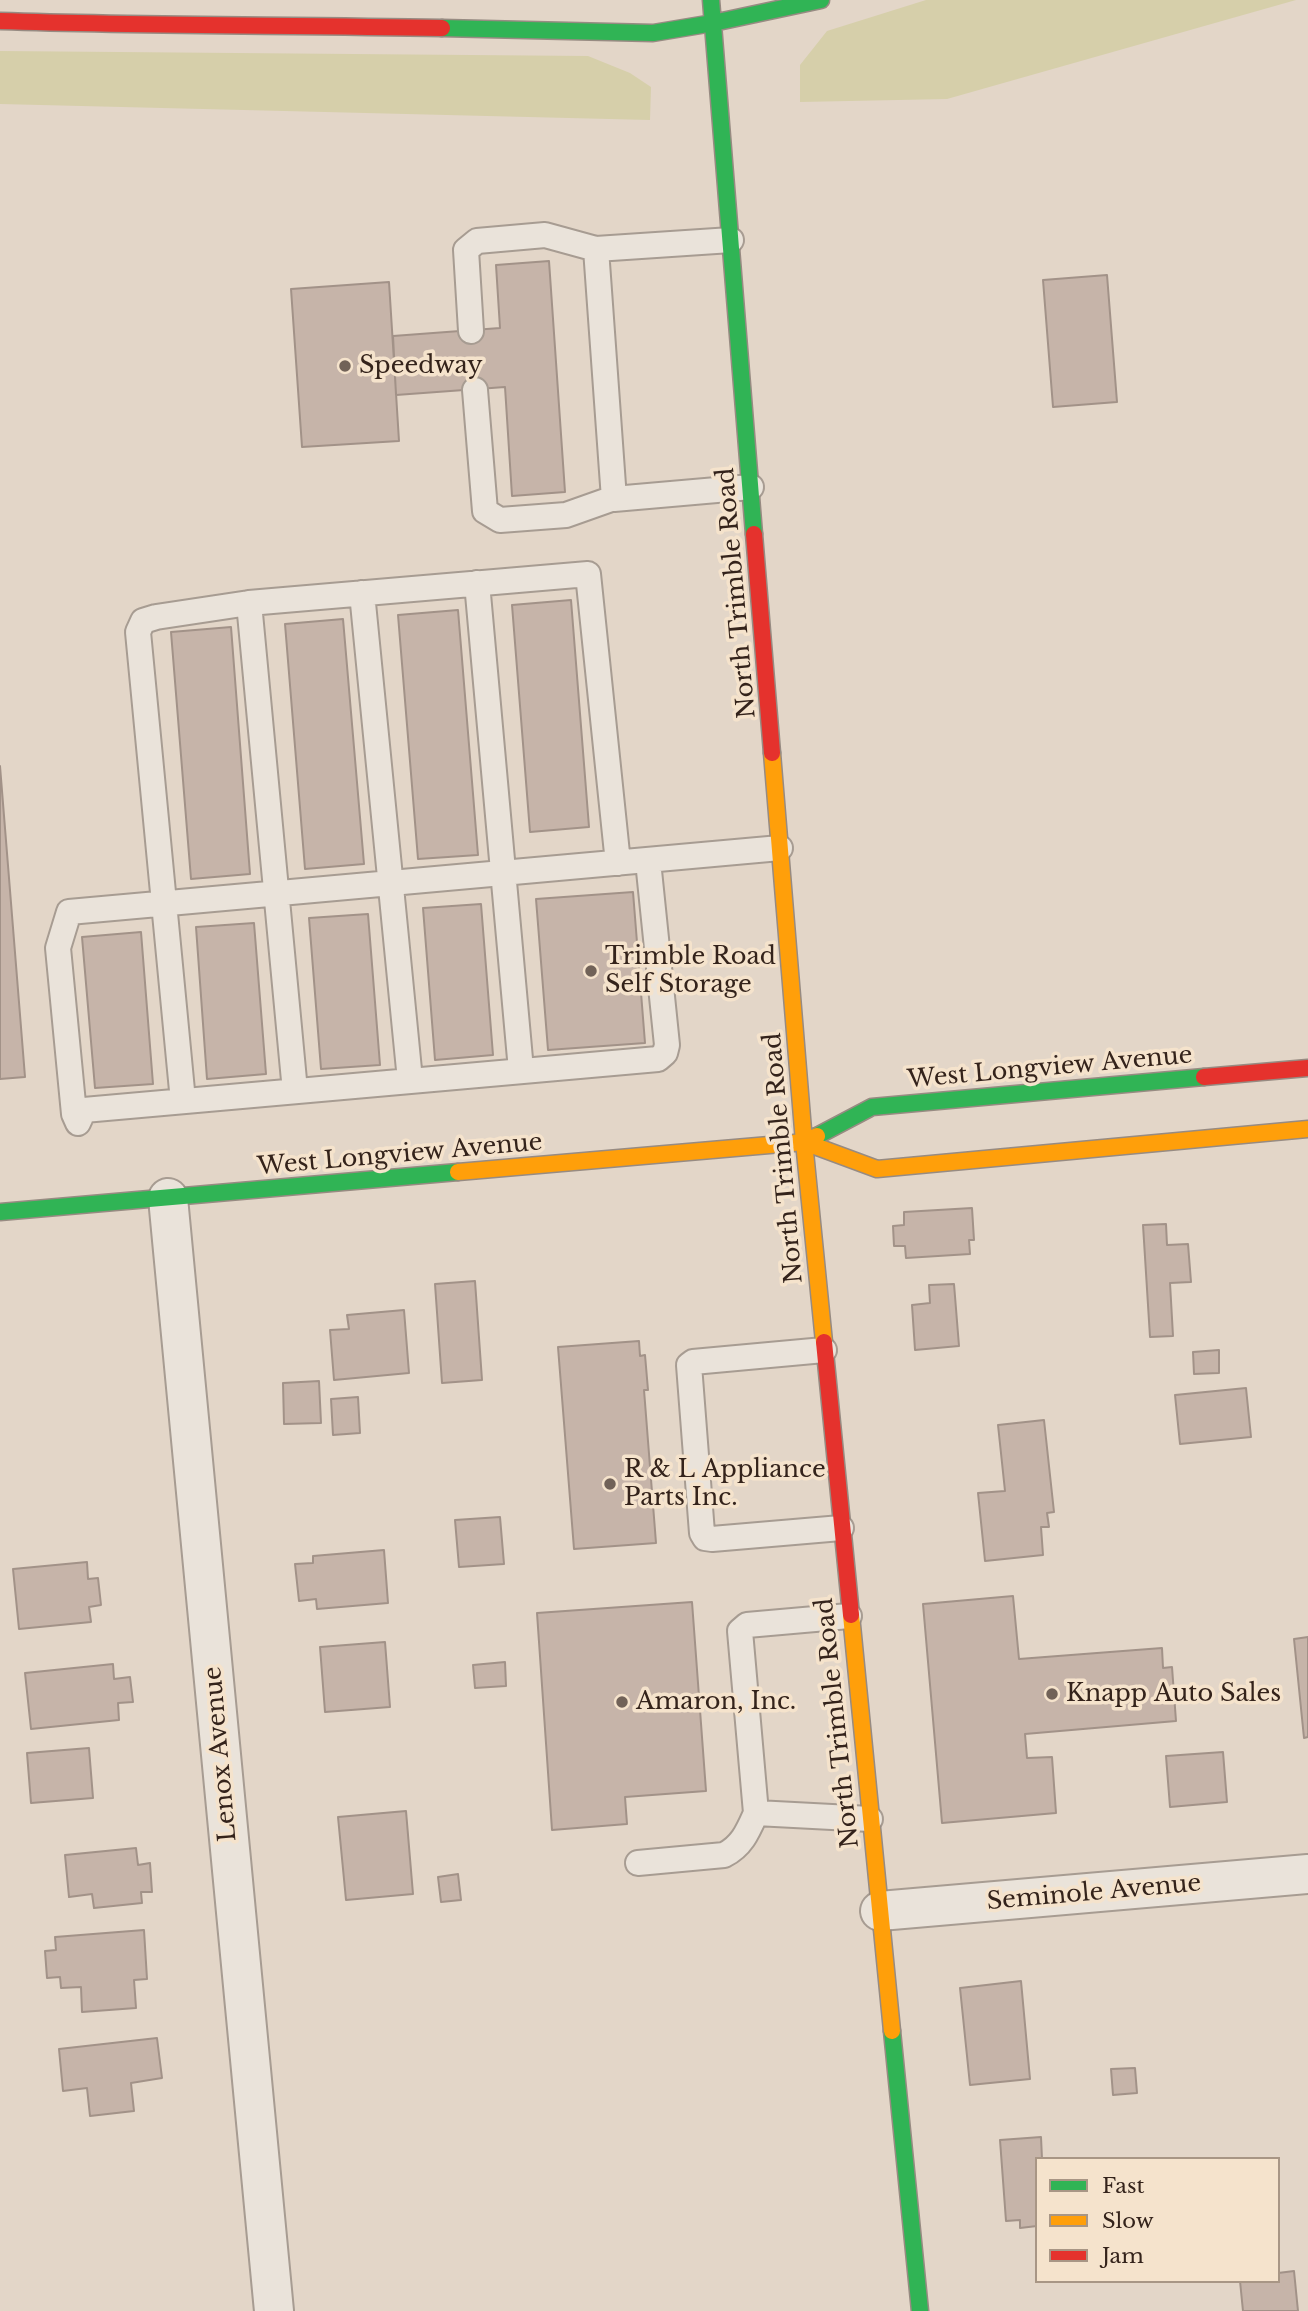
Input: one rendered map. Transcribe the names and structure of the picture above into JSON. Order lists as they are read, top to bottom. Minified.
{"streets":{"main road":["North Trimble Road","West Longview Avenue"],"street":["Lenox Avenue","Seminole Avenue"]},"crossings":[["North Trimble Road","West Longview Avenue"],["North Trimble Road","Seminole Avenue"],["West Longview Avenue","Lenox Avenue"]],"places":["Speedway","Trimble Road Self Storage","R & L Appliance Parts Inc.","Knapp Auto Sales","Amaron, Inc."],"legend":["Fast","Slow","Jam"]}
